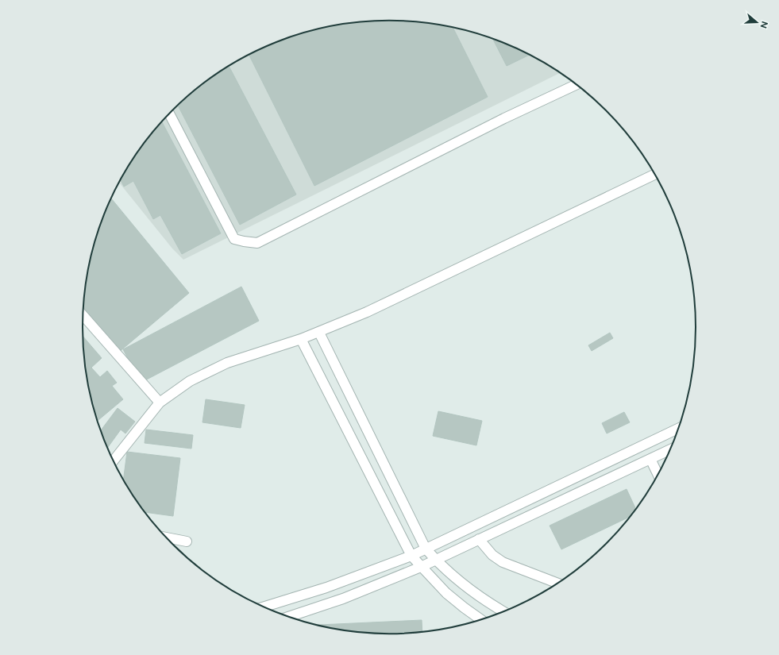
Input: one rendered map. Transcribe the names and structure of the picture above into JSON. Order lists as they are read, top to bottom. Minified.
{"north":"right"}
